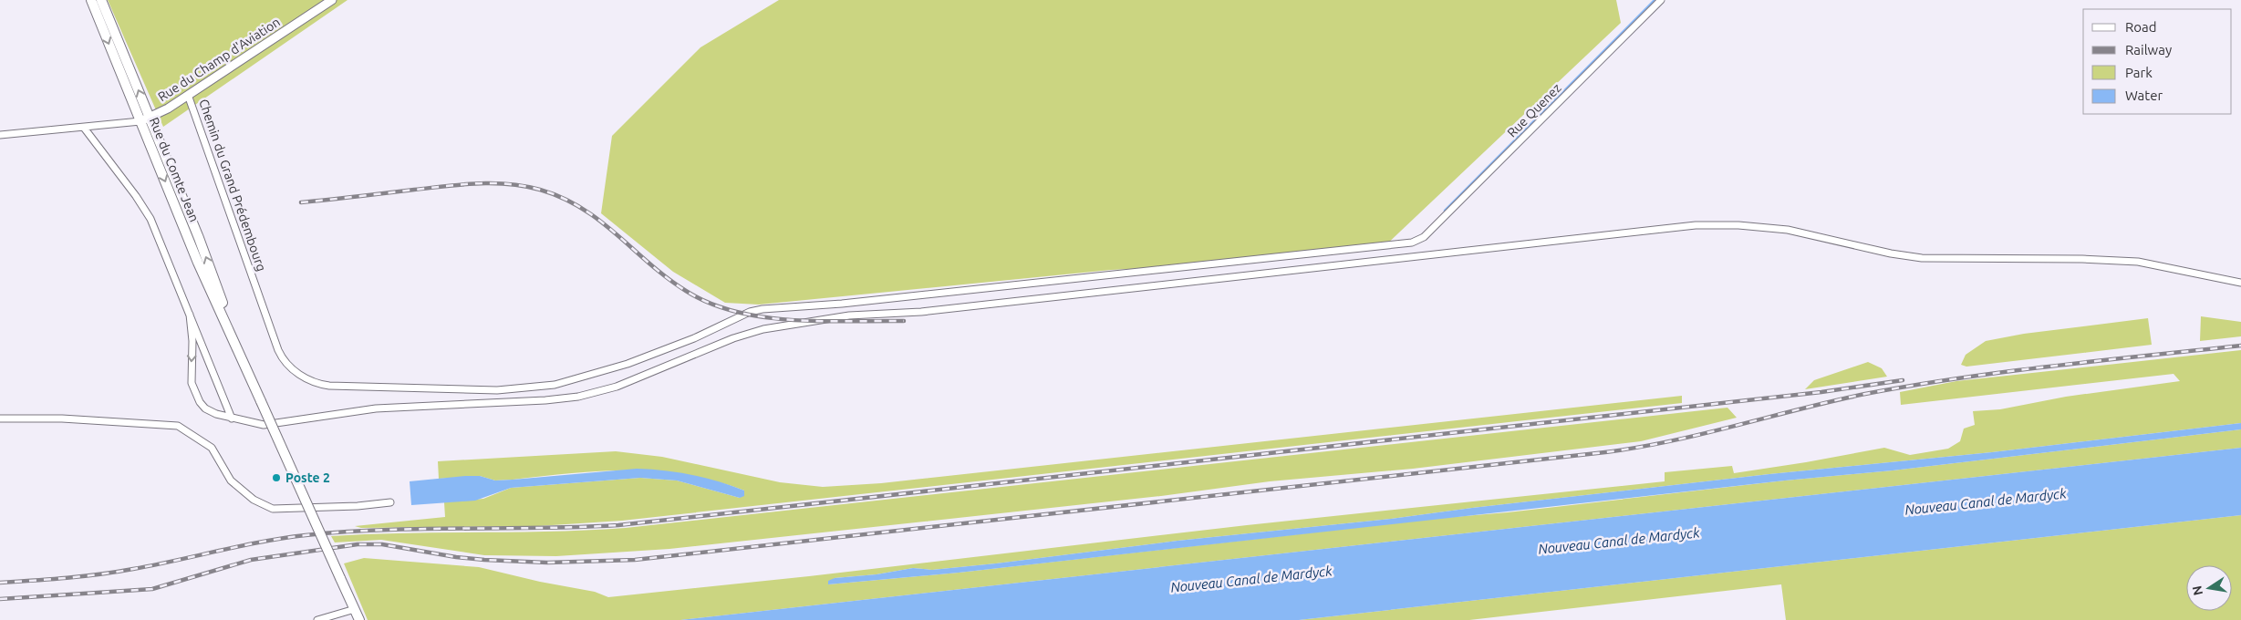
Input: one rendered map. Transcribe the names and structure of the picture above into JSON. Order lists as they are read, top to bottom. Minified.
{"streets":{"main road":["Rue du Comte Jean"],"street":["Rue du Champ d'Aviation","Rue Quenez","Chemin du Grand Prédembourg"]},"crossings":[["Rue du Champ d'Aviation","Rue du Comte Jean"],["Rue du Champ d'Aviation","Chemin du Grand Prédembourg"],["Rue Quenez","Chemin du Grand Prédembourg"]],"water":["Nouveau Canal de Mardyck"],"places":["Poste 2"],"legend":["Road","Railway","Park","Water"],"north":"left"}
